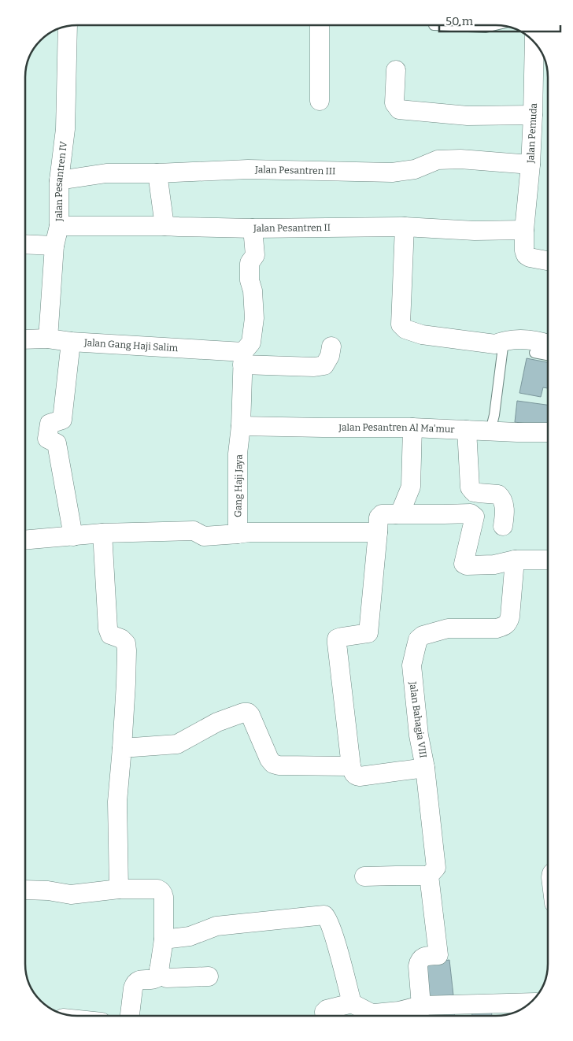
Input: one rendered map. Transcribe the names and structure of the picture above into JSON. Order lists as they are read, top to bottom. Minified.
{"streets":{"street":["Jalan Pemuda","Jalan Pesantren III","Jalan Pesantren IV","Jalan Pesantren II","Jalan Gang Haji Salim","Jalan Pesantren Al Ma'mur","Gang Haji Jaya","Jalan Bahagia VIII"]},"crossings":[["Jalan Pemuda","Jalan Pesantren III"],["Jalan Pemuda","Jalan Pesantren II"],["Jalan Pesantren III","Jalan Pesantren IV"],["Jalan Pesantren IV","Jalan Pesantren II"],["Jalan Pesantren IV","Jalan Gang Haji Salim"],["Jalan Gang Haji Salim","Gang Haji Jaya"],["Jalan Pesantren Al Ma'mur","Gang Haji Jaya"]],"scale_bar":"50 m"}
